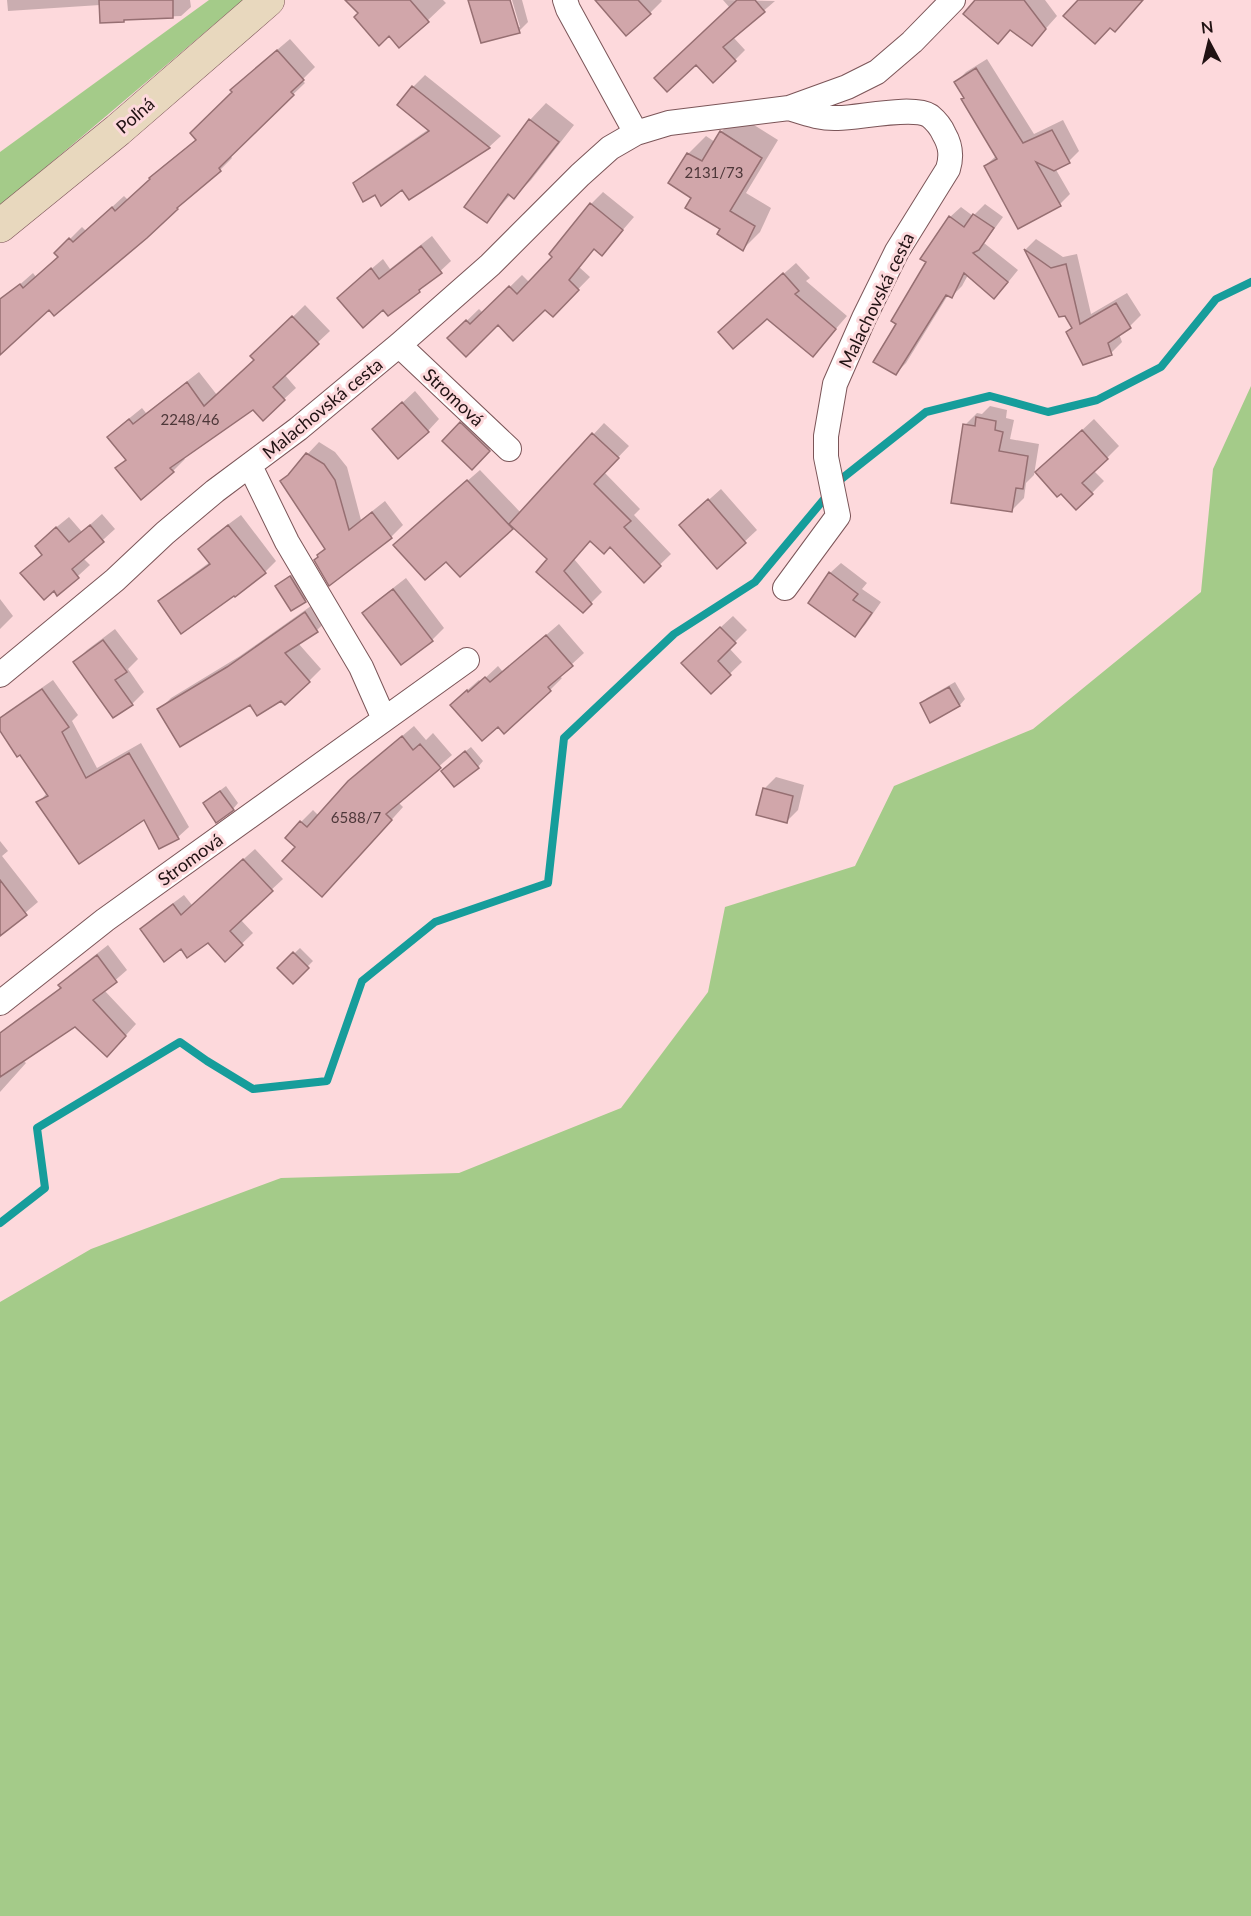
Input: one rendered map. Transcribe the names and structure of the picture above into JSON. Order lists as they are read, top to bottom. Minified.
{"streets":{"street":["Poľná","Malachovská cesta","Stromová"]},"crossings":[["Malachovská cesta","Stromová"]],"house_numbers":["2131/73","2248/46","6588/7"],"north":"top"}
